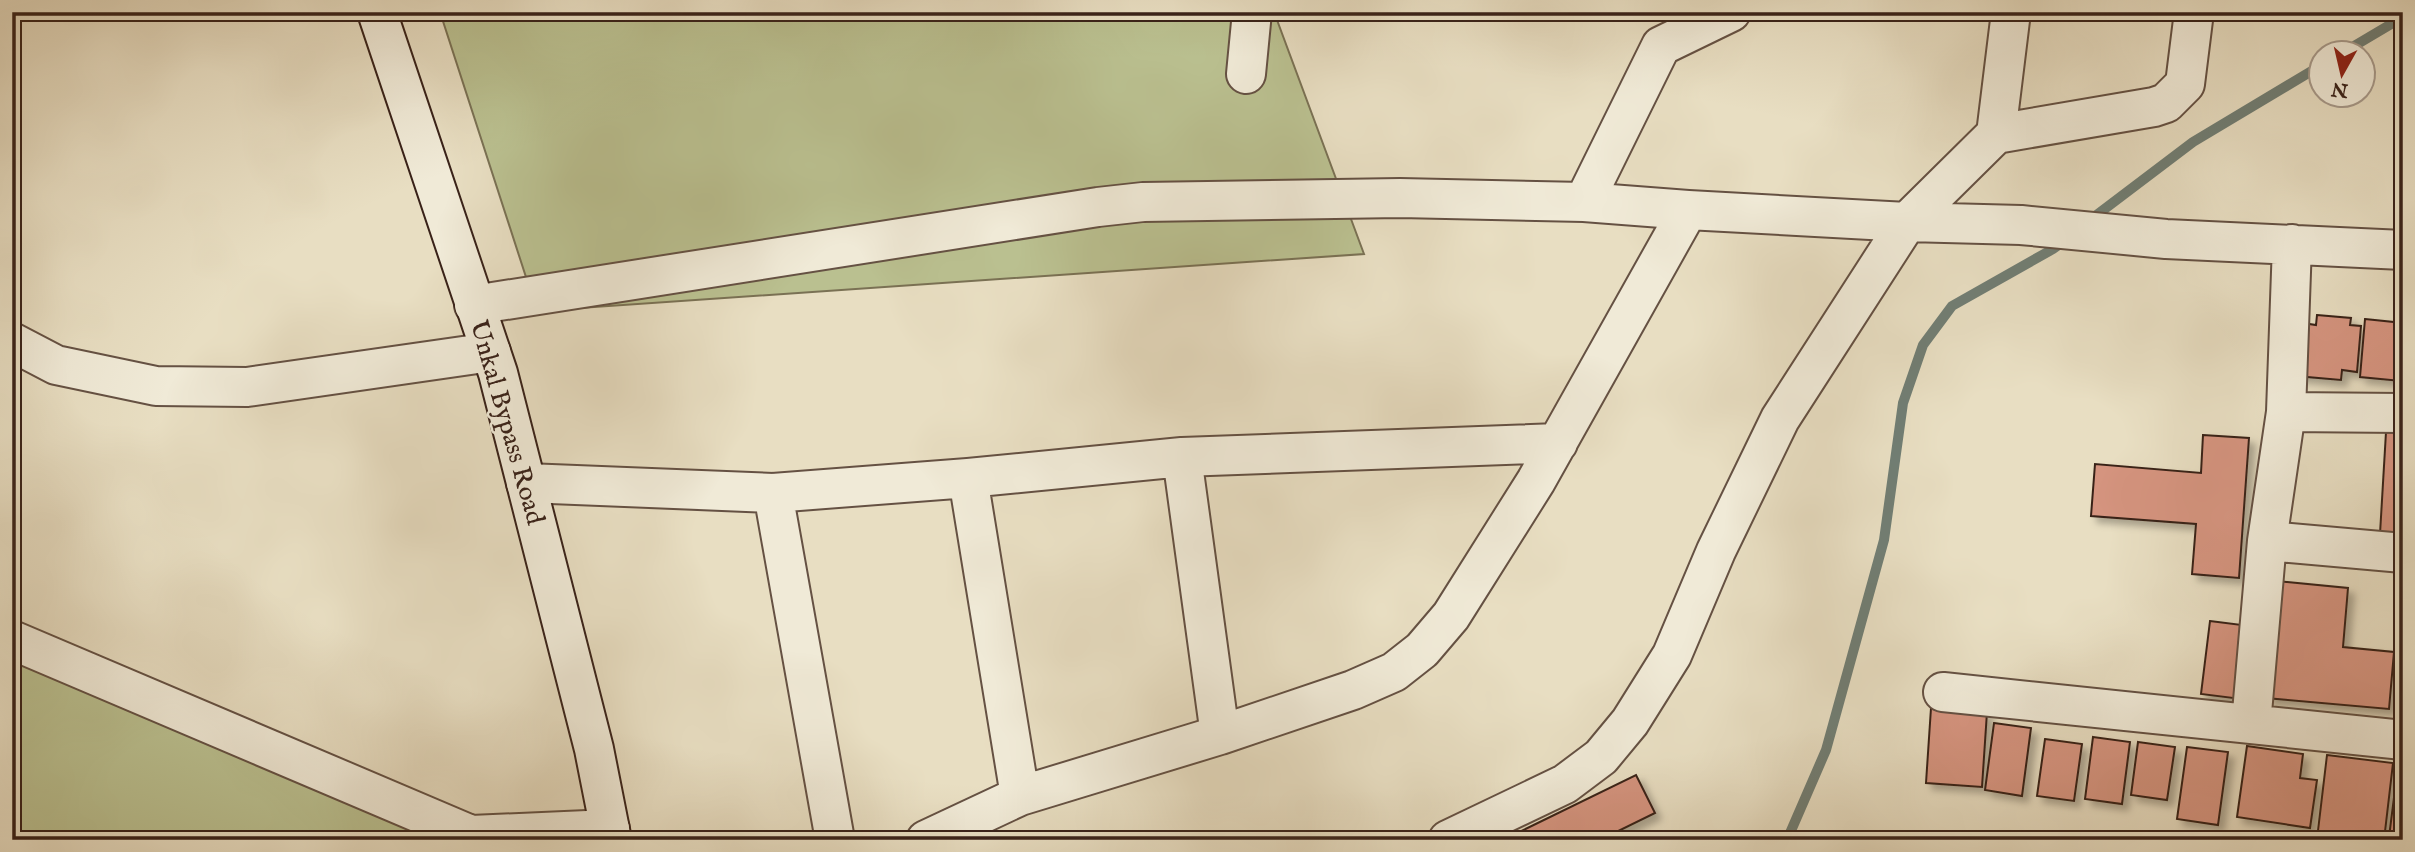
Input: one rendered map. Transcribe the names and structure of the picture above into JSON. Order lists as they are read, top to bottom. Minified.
{"streets":{"street":["Unkal Bypass Road"]},"north":"bottom"}
